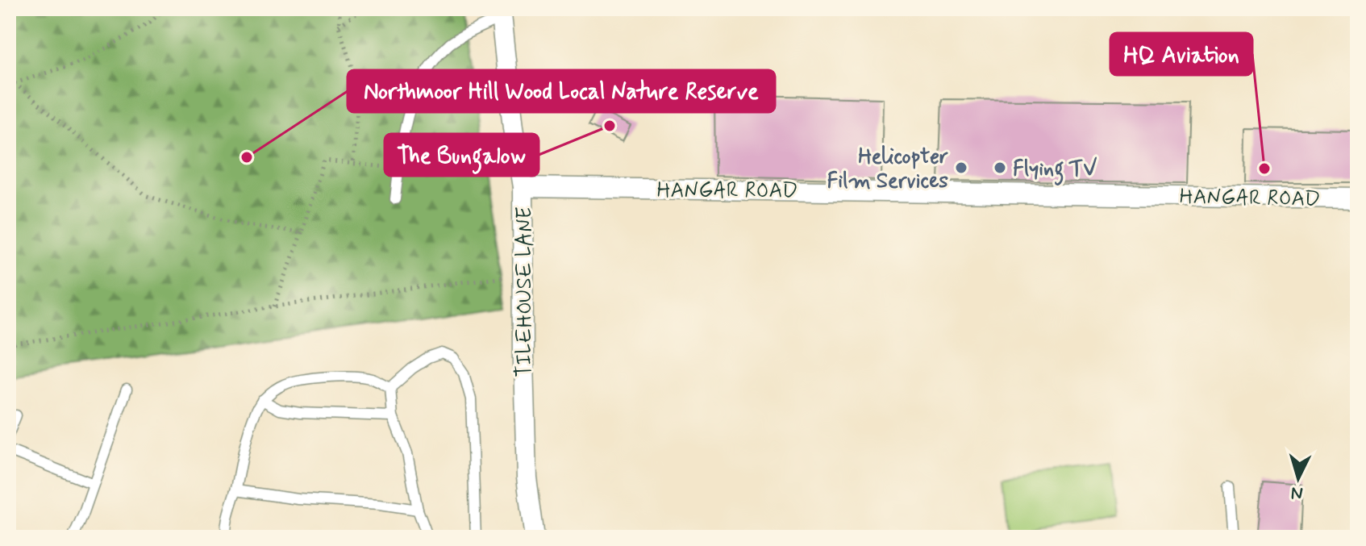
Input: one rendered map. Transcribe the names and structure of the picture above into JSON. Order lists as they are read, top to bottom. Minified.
{"streets":{"street":["HANGAR ROAD","TILEHOUSE LANE"]},"crossings":[["HANGAR ROAD","TILEHOUSE LANE"]],"places":["The Bungalow","Northmoor Hill Wood Local Nature Reserve","Helicopter Film Services","Flying TV","HQ Aviation"],"north":"bottom"}
